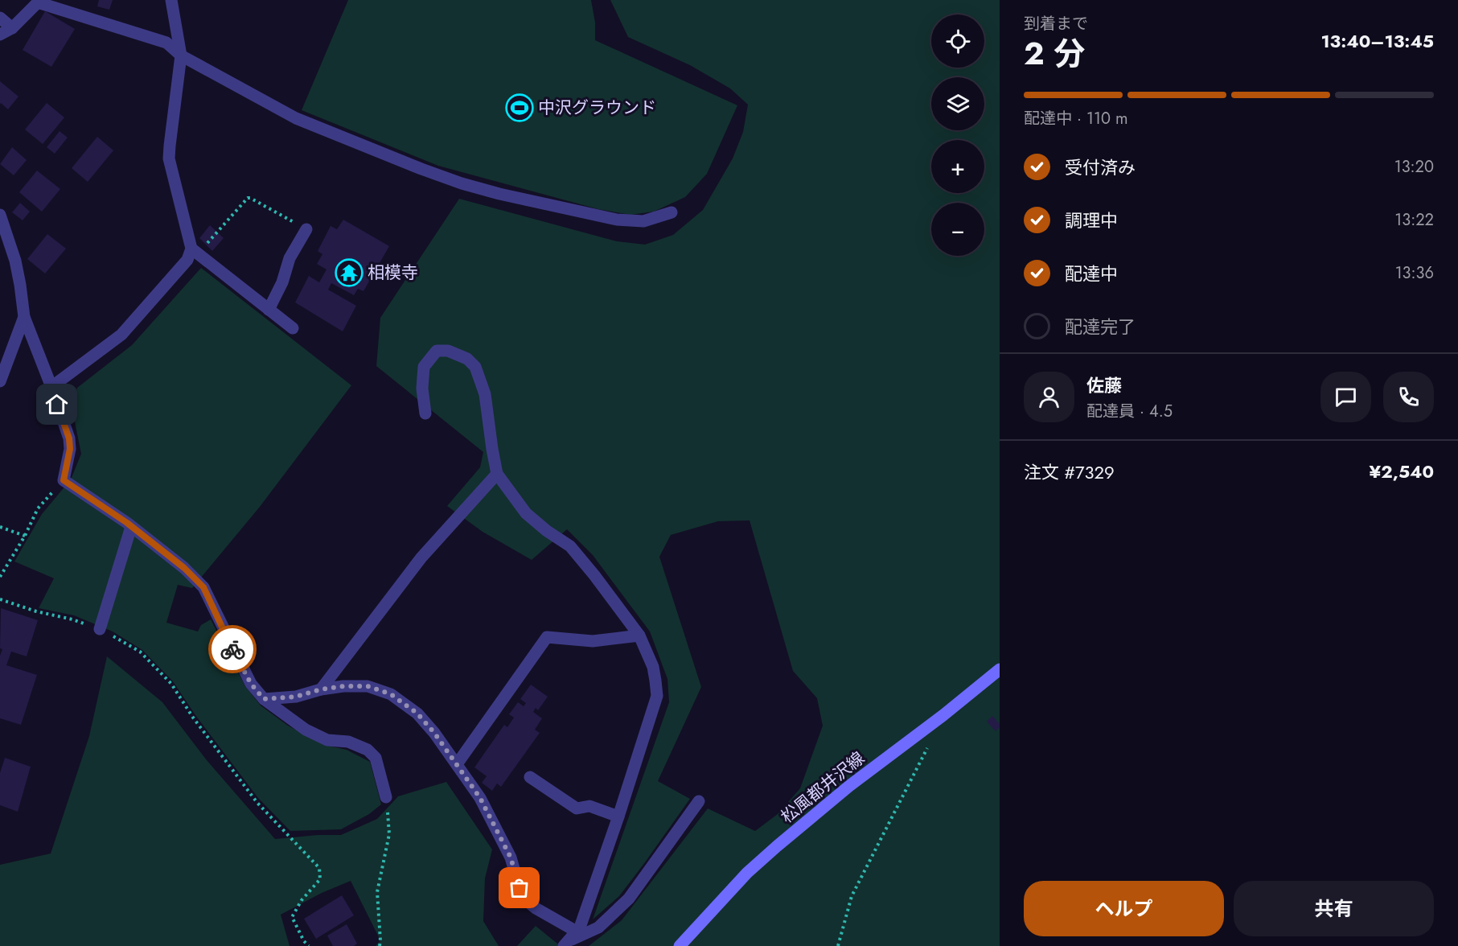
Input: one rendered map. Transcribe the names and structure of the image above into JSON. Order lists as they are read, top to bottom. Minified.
{"streets":{"street":["松風都井沢線"]},"places":{"sports":["中沢グラウンド"],"temple":["相模寺"]},"page":{"heading":["2 分","到着まで","13:40–13:45"],"panel":["佐藤","配達員 · 4.5","注文 #7329","¥2,540"],"map_buttons":["+","−"],"bar":"配達中 · 110 m","list":[["受付済み","13:20"],["調理中","13:22"],["配達中","13:36"],"配達完了"],"buttons":["ヘルプ","共有"]}}
